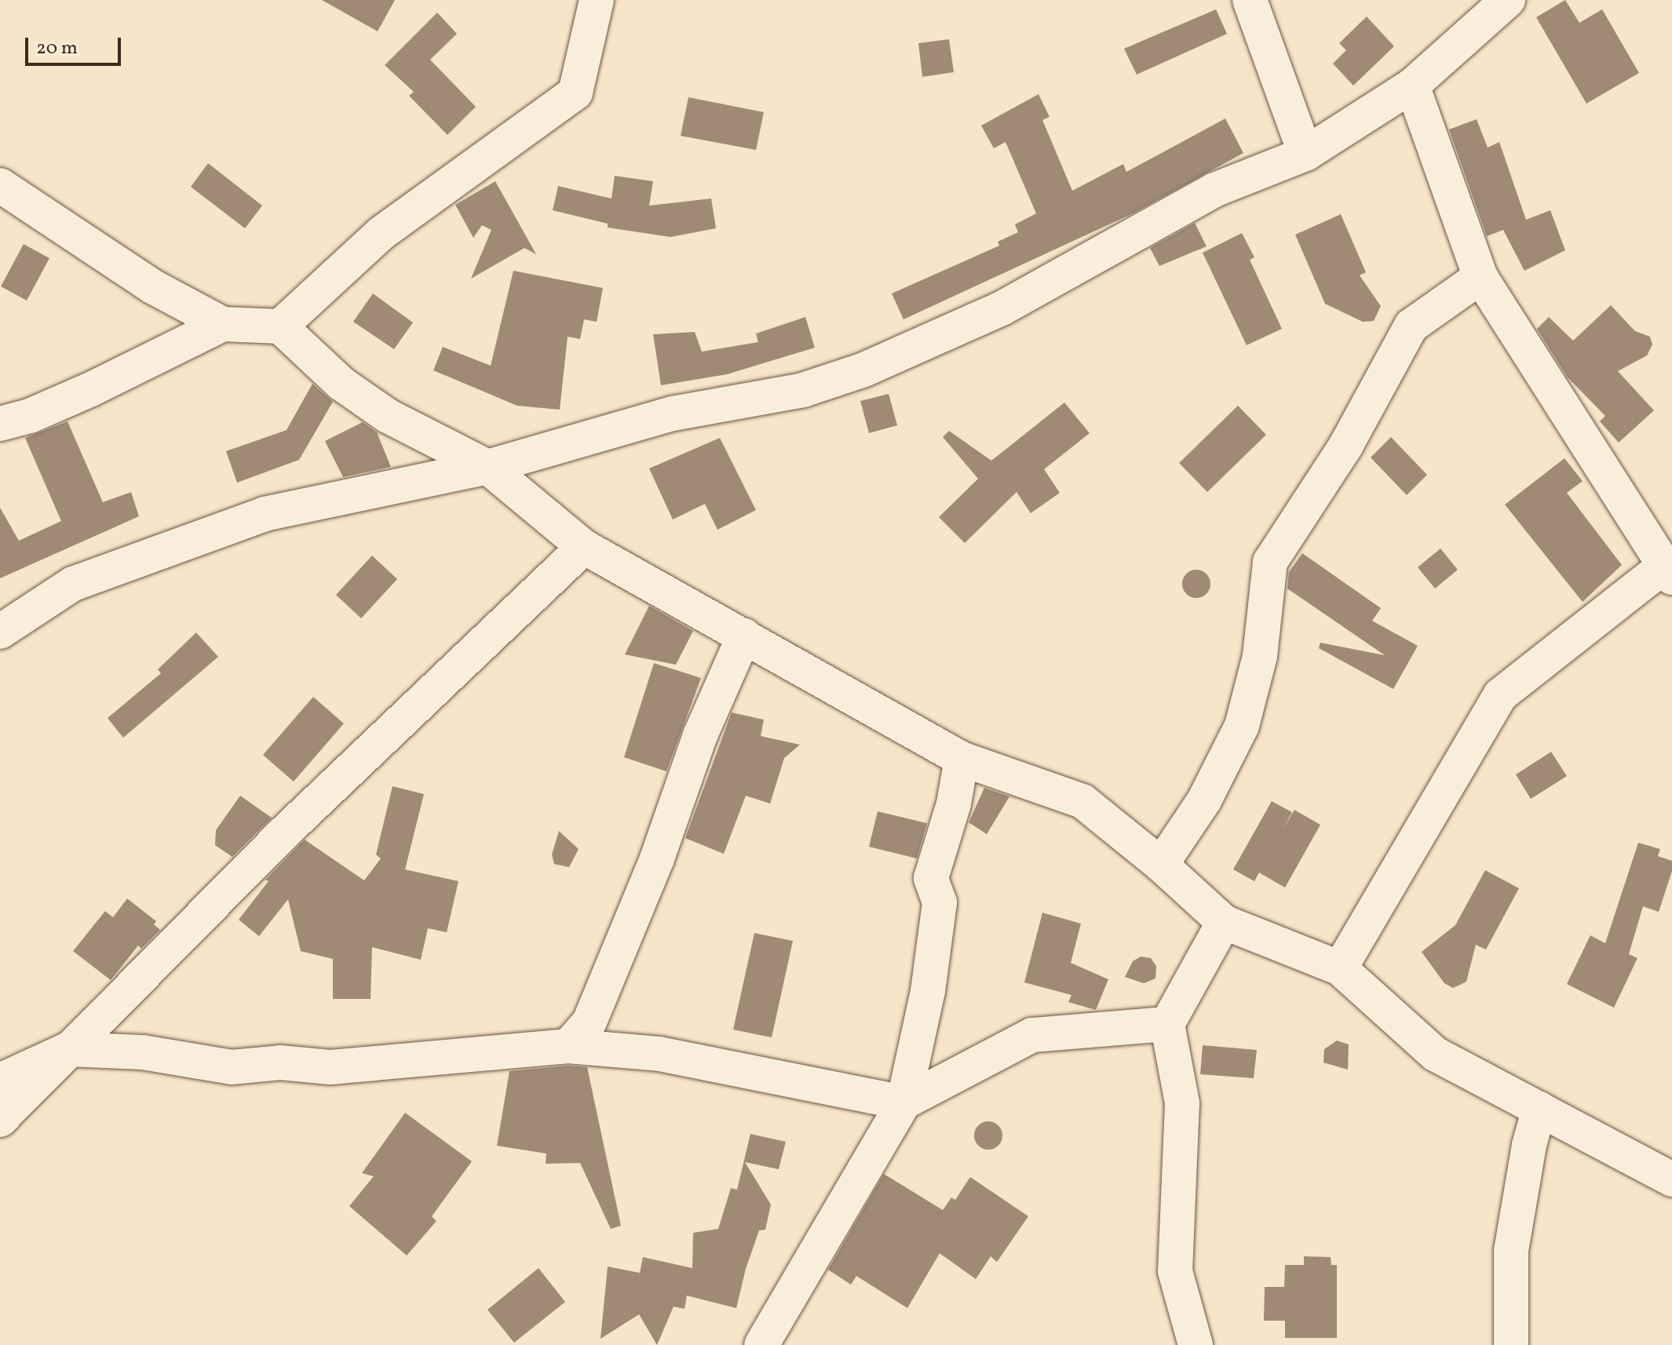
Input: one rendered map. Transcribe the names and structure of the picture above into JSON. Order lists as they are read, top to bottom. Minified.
{"scale_bar":"20 m"}
